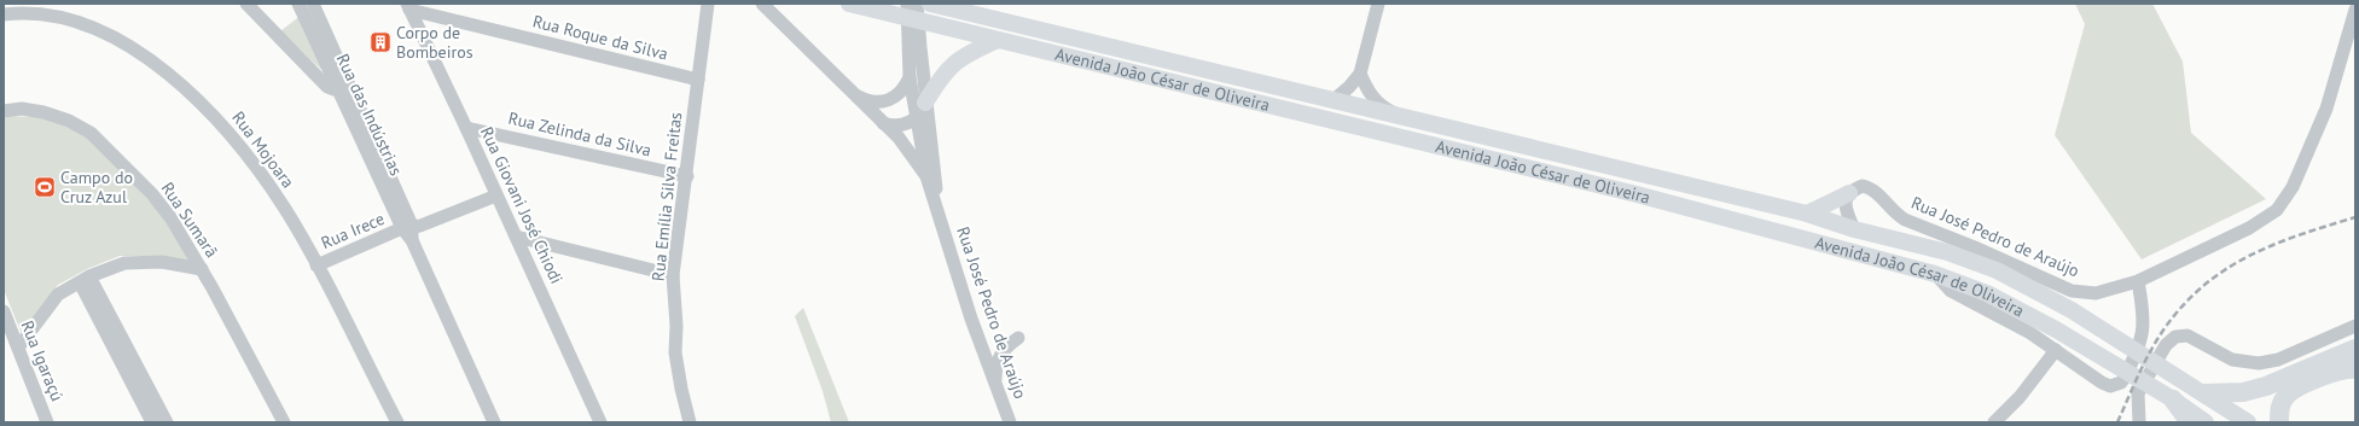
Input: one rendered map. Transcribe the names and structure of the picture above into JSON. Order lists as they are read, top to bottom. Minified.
{"streets":{"main road":["Avenida João César de Oliveira"],"street":["Rua Roque da Silva","Rua das Indústrias","Rua Zelinda da Silva","Rua Mojoara","Rua Emília Silva Freitas","Rua Giovani José Chiodi","Rua Sumarã","Rua Irece","Rua José Pedro de Araújo","Rua Igaraçú"]},"crossings":[["Rua Roque da Silva","Rua Emília Silva Freitas"],["Rua Roque da Silva","Rua Giovani José Chiodi"],["Avenida João César de Oliveira","Rua José Pedro de Araújo"],["Rua das Indústrias","Rua Irece"],["Rua Zelinda da Silva","Rua Emília Silva Freitas"],["Rua Zelinda da Silva","Rua Giovani José Chiodi"],["Rua Mojoara","Rua Irece"],["Rua Giovani José Chiodi","Rua Irece"]],"places":{"building":["Corpo de Bombeiros"],"sports":["Campo do Cruz Azul"]}}
